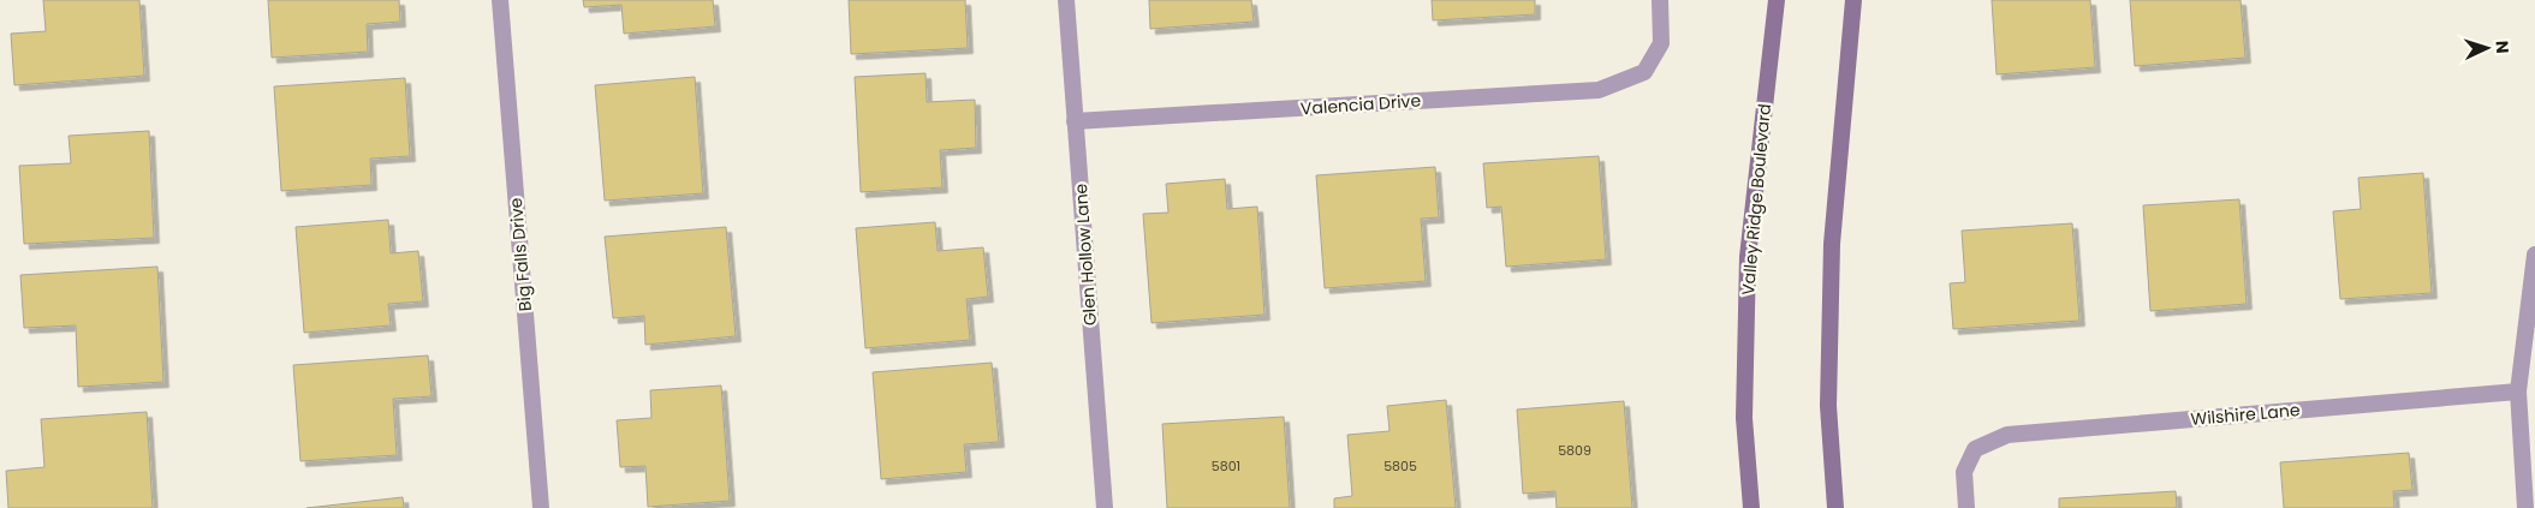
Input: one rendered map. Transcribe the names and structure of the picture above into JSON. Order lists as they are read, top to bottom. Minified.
{"streets":{"main road":["Valley Ridge Boulevard"],"street":["Valencia Drive","Big Falls Drive","Glen Hollow Lane","Wilshire Lane"]},"crossings":[["Valencia Drive","Glen Hollow Lane"]],"house_numbers":["5809","5801","5805"],"north":"right"}
